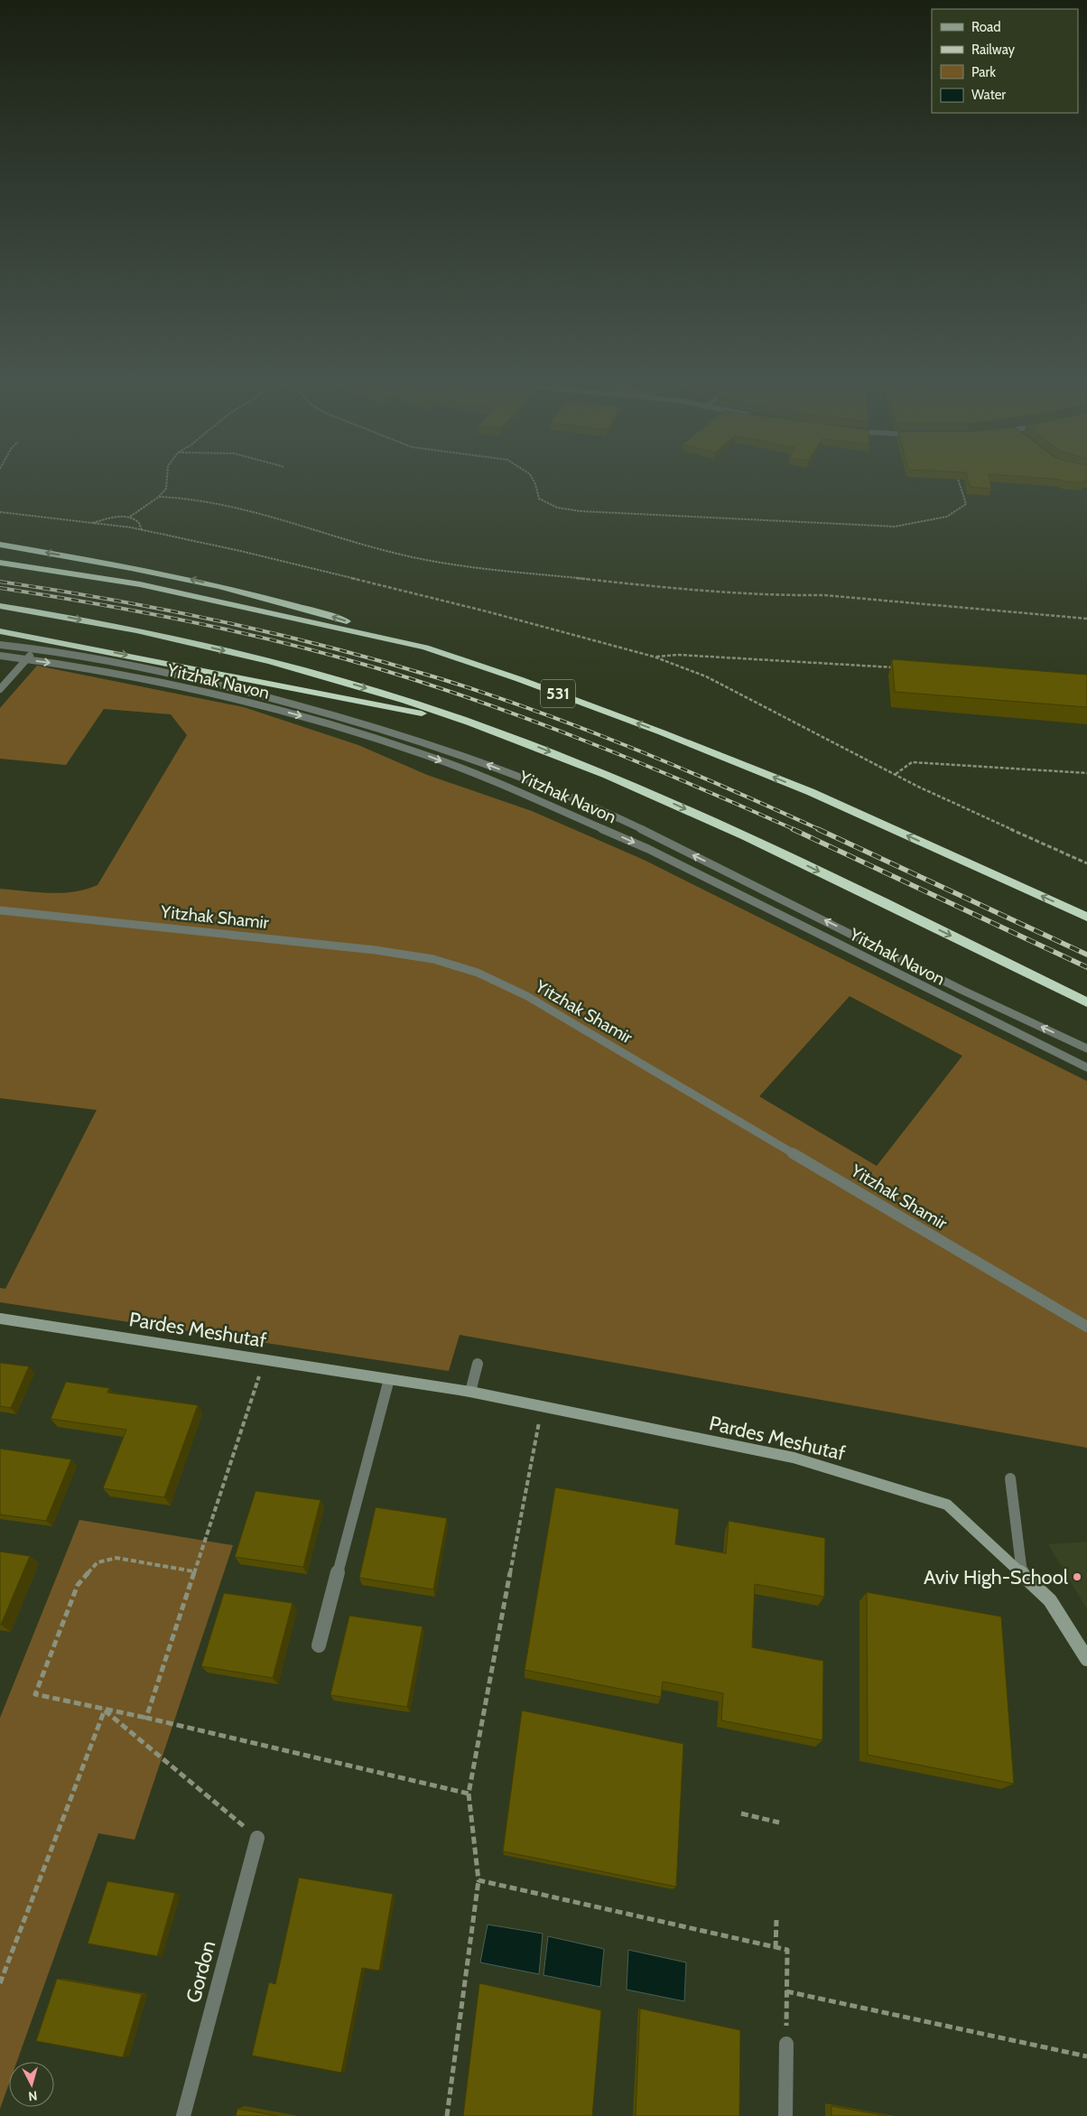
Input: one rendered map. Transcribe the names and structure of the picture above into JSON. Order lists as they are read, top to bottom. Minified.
{"streets":{"highway":["531"],"street":["Yitzhak Navon","Yitzhak Shamir","Pardes Meshutaf","Gordon"]},"places":["Aviv High-School"],"legend":["Road","Railway","Park","Water"],"north":"bottom"}
